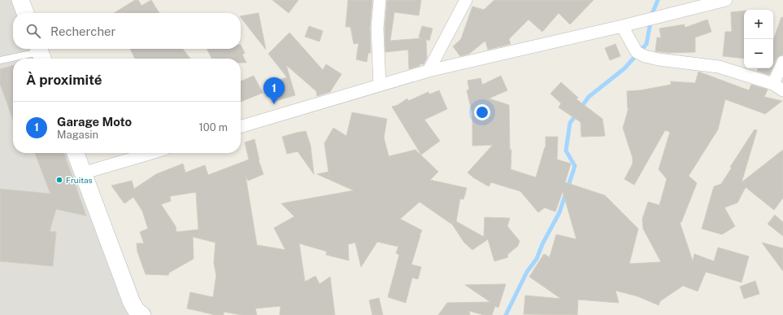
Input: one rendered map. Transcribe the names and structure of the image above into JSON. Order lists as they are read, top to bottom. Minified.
{"places":["Fruitas"],"page":{"map_buttons":["+","−"],"search":"Rechercher","heading":"À proximité","pins":"1","list":[{"mark":"1","name":"Garage Moto","note":"Magasin","value":"100 m"}]}}
